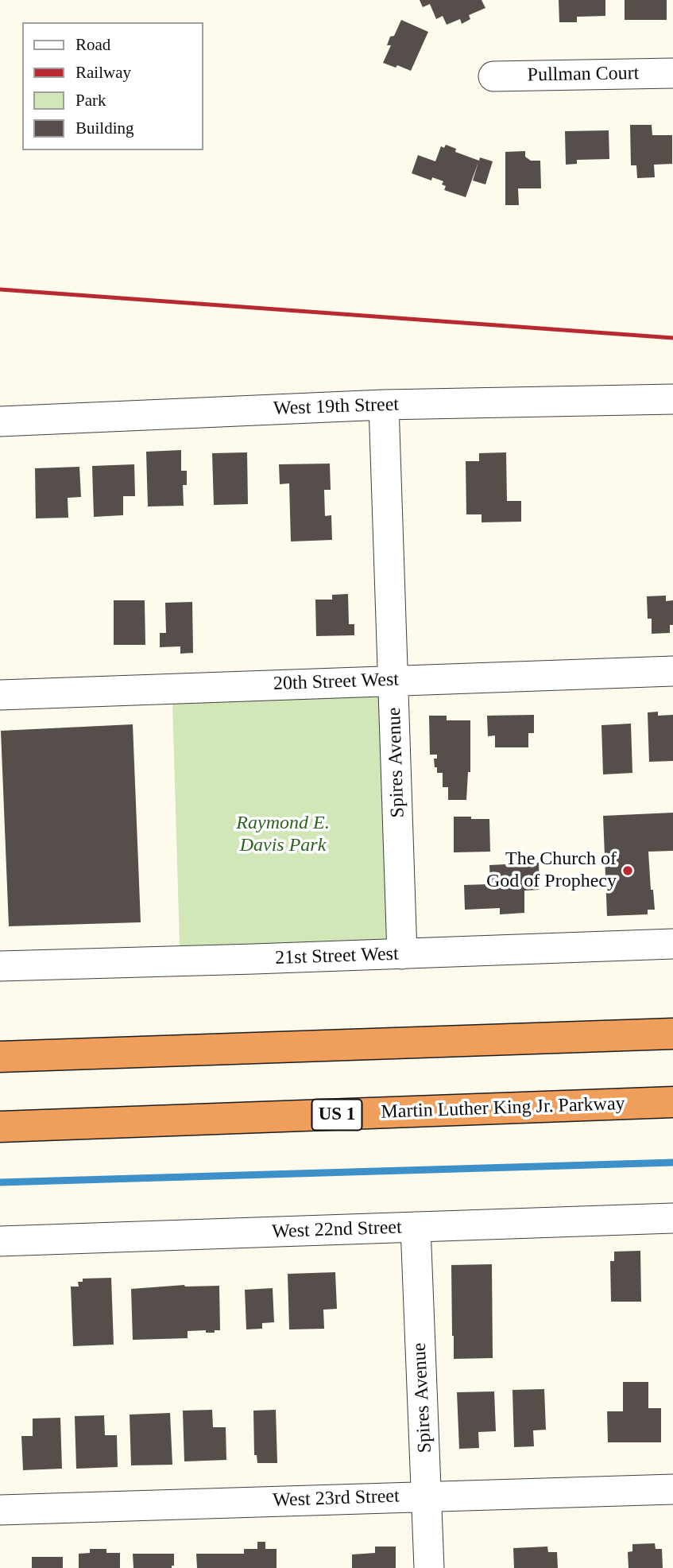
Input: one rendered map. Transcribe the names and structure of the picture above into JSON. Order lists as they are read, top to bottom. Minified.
{"streets":{"highway":["Martin Luther King Jr. Parkway","US 1"],"street":["Pullman Court","West 19th Street","20th Street West","Spires Avenue","21st Street West","West 22nd Street","West 23rd Street"]},"crossings":[["West 19th Street","Spires Avenue"],["20th Street West","Spires Avenue"],["Spires Avenue","21st Street West"],["Spires Avenue","West 22nd Street"],["Spires Avenue","West 23rd Street"]],"parks":["Raymond E. Davis Park"],"places":["The Church of God of Prophecy"],"legend":["Road","Railway","Park","Building"]}
